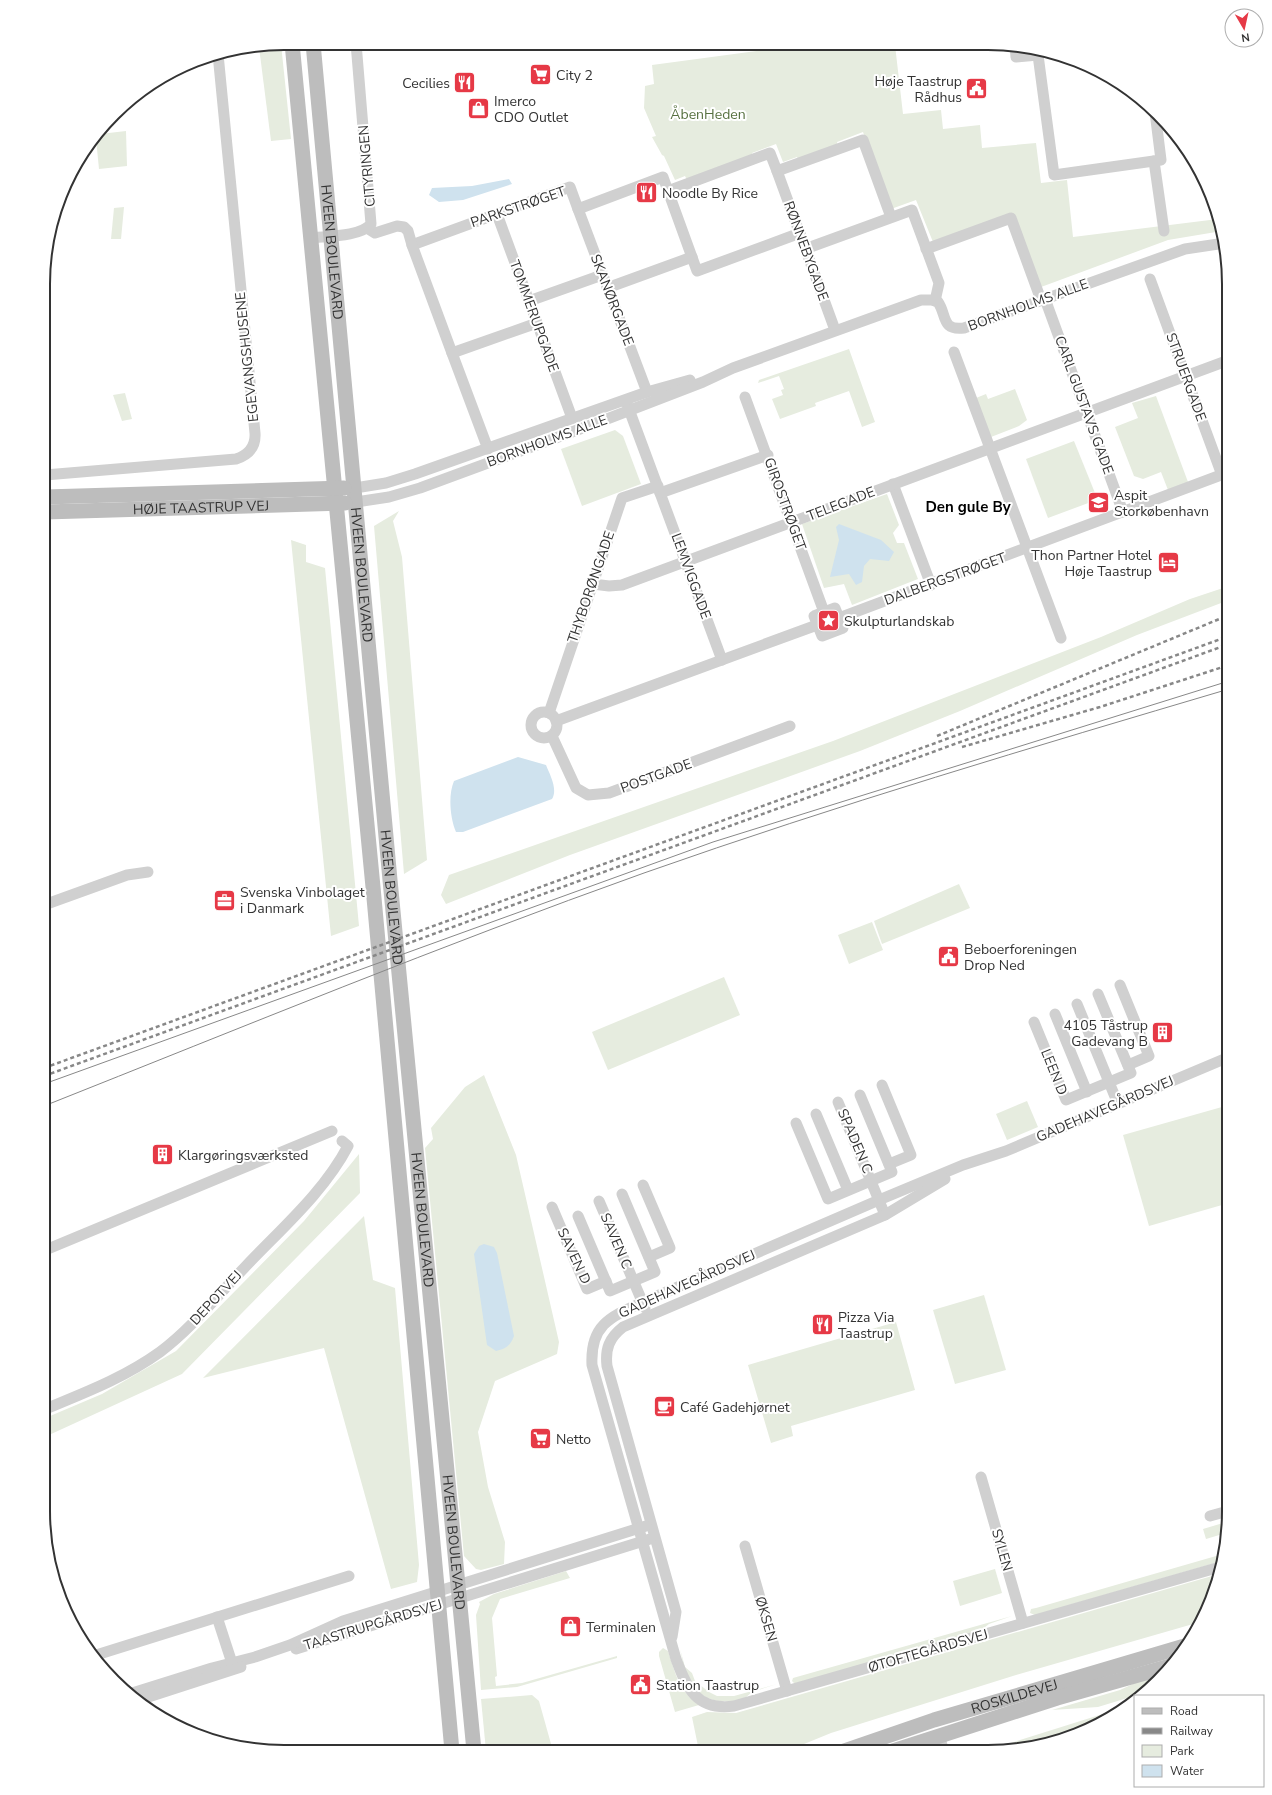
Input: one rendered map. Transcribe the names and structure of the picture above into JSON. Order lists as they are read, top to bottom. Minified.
{"streets":{"street":["CITYRINGEN","PARKSTRØGET","RØNNEBYGADE","HVEEN BOULEVARD","SKANØRGADE","BORNHOLMS ALLE","TOMMERUPGADE","EGEVANGSHUSENE","STRUERGADE","CARL GUSTAVS GADE","GIROSTRØGET","TELEGADE","HØJE TAASTRUP VEJ","LEMVIGGADE","DALBERGSTRØGET","THYBORØNGADE","POSTGADE","LEEN D","GADEHAVEGÅRDSVEJ","SPADEN C","SAVEN C","SAVEN D","DEPOTVEJ","SYLEN","ØKSEN","TAASTRUPGÅRDSVEJ","ØTOFTEGÅRDSVEJ","ROSKILDEVEJ"]},"crossings":[["PARKSTRØGET","SKANØRGADE"],["PARKSTRØGET","TOMMERUPGADE"],["RØNNEBYGADE","BORNHOLMS ALLE"],["HVEEN BOULEVARD","BORNHOLMS ALLE"],["HVEEN BOULEVARD","HØJE TAASTRUP VEJ"],["HVEEN BOULEVARD","TAASTRUPGÅRDSVEJ"],["SKANØRGADE","BORNHOLMS ALLE"],["BORNHOLMS ALLE","TOMMERUPGADE"],["BORNHOLMS ALLE","CARL GUSTAVS GADE"],["BORNHOLMS ALLE","HØJE TAASTRUP VEJ"],["BORNHOLMS ALLE","LEMVIGGADE"],["STRUERGADE","TELEGADE"],["CARL GUSTAVS GADE","TELEGADE"],["CARL GUSTAVS GADE","DALBERGSTRØGET"],["GIROSTRØGET","TELEGADE"],["TELEGADE","LEMVIGGADE"],["TELEGADE","THYBORØNGADE"],["LEMVIGGADE","THYBORØNGADE"],["THYBORØNGADE","POSTGADE"],["GADEHAVEGÅRDSVEJ","SPADEN C"],["GADEHAVEGÅRDSVEJ","SAVEN C"],["GADEHAVEGÅRDSVEJ","TAASTRUPGÅRDSVEJ"],["GADEHAVEGÅRDSVEJ","ØTOFTEGÅRDSVEJ"],["SAVEN C","SAVEN D"],["SYLEN","ØTOFTEGÅRDSVEJ"],["ØKSEN","ØTOFTEGÅRDSVEJ"],["TAASTRUPGÅRDSVEJ","ØTOFTEGÅRDSVEJ"]],"districts":["Den gule By"],"parks":["ÅbenHeden"],"places":{"supermarket":["City 2","Netto"],"restaurant":["Cecilies","Noodle By Rice","Pizza Via Taastrup"],"public building":["Høje Taastrup Rådhus","Beboerforeningen Drop Ned","Station Taastrup"],"shop":["Imerco CDO Outlet","Terminalen"],"school or university":["Aspit Storkøbenhavn"],"hotel":["Thon Partner Hotel Høje Taastrup"],"place":["Skulpturlandskab"],"office":["Svenska Vinbolaget i Danmark"],"building":["4105 Tåstrup Gadevang B","Klargøringsværksted"],"cafe":["Café Gadehjørnet"]},"legend":["Road","Railway","Park","Water"],"north":"bottom"}
